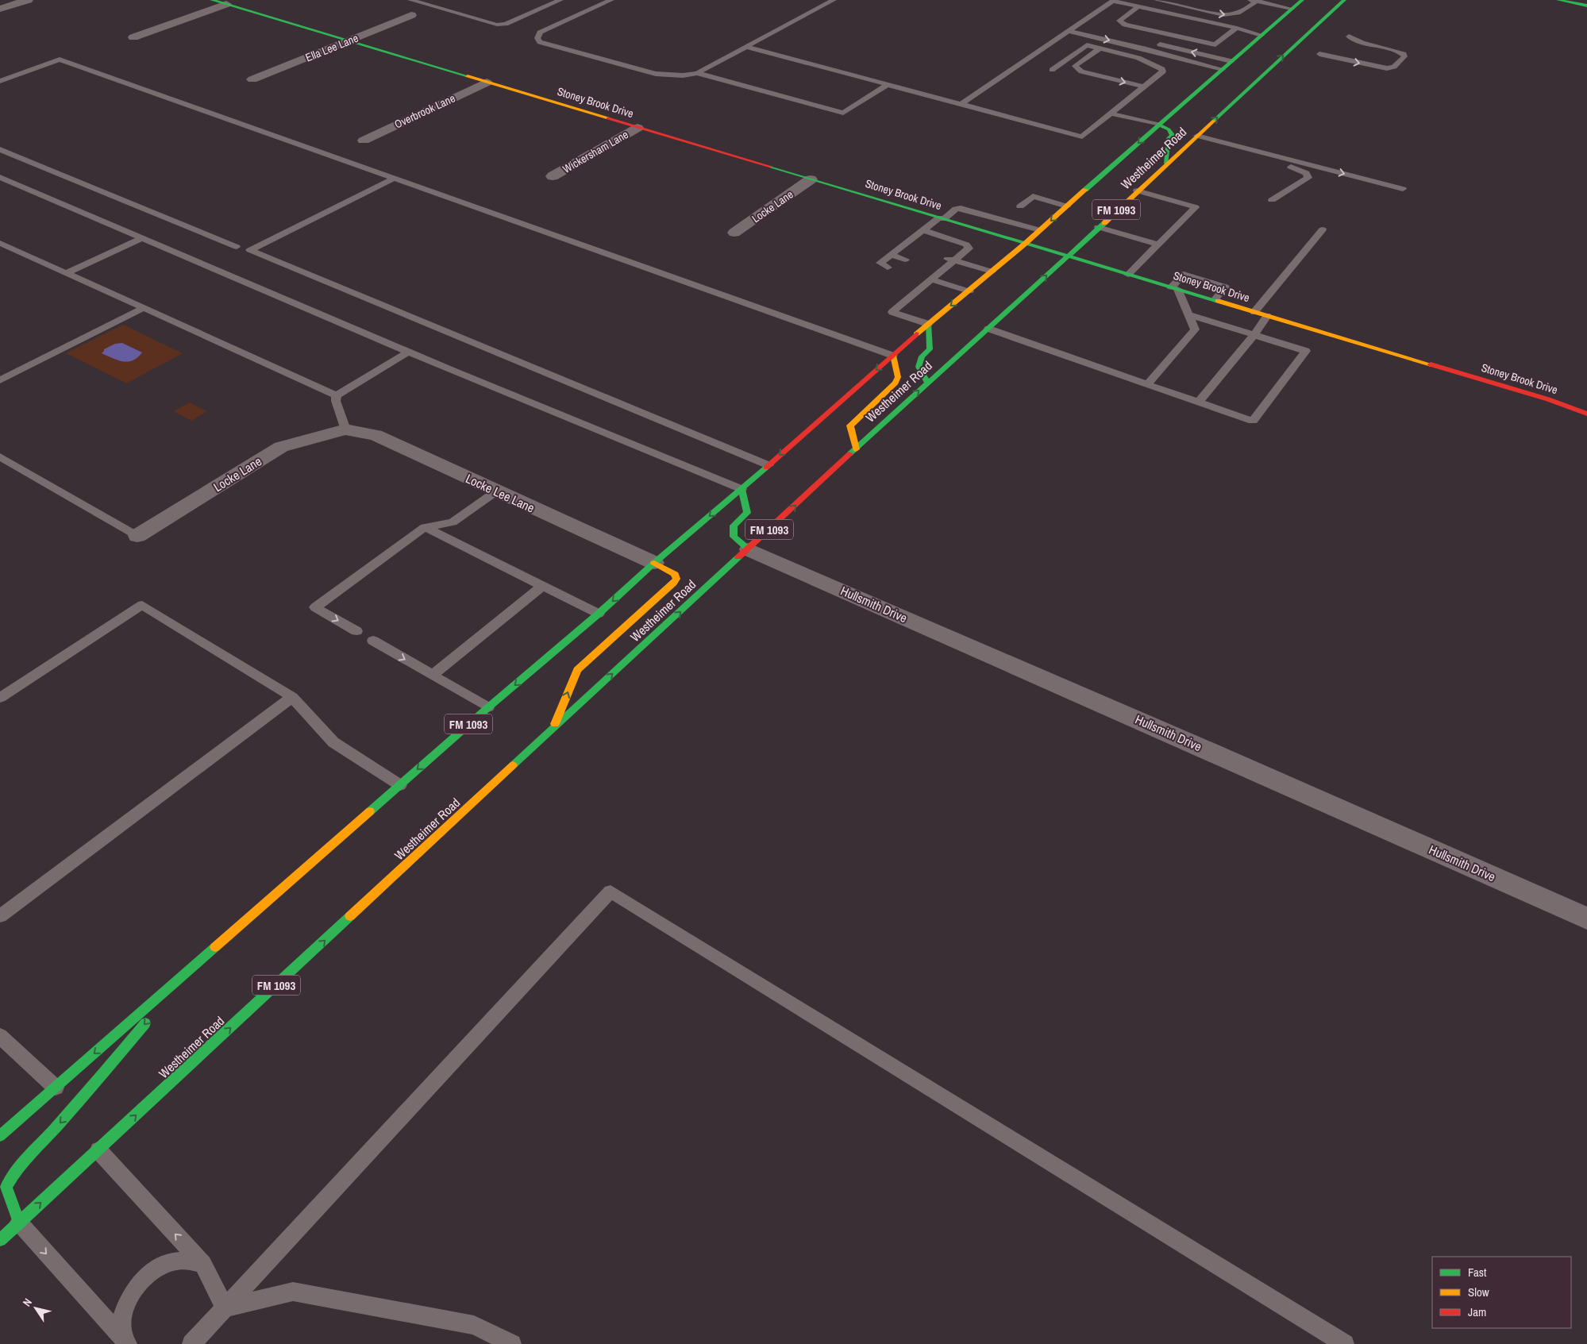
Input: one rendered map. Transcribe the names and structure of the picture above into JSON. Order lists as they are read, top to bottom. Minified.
{"streets":{"main road":["Stoney Brook Drive","Westheimer Road","FM 1093"],"street":["Ella Lee Lane","Overbrook Lane","Wickersham Lane","Locke Lane","Locke Lee Lane","Hullsmith Drive"]},"crossings":[["Ella Lee Lane","Stoney Brook Drive"],["Stoney Brook Drive","Overbrook Lane"],["Stoney Brook Drive","Wickersham Lane"],["Stoney Brook Drive","Westheimer Road"],["Stoney Brook Drive","Locke Lane"],["Westheimer Road","Locke Lee Lane"],["Westheimer Road","Hullsmith Drive"],["Locke Lane","Locke Lee Lane"]],"legend":["Fast","Slow","Jam"],"north":"top left"}
